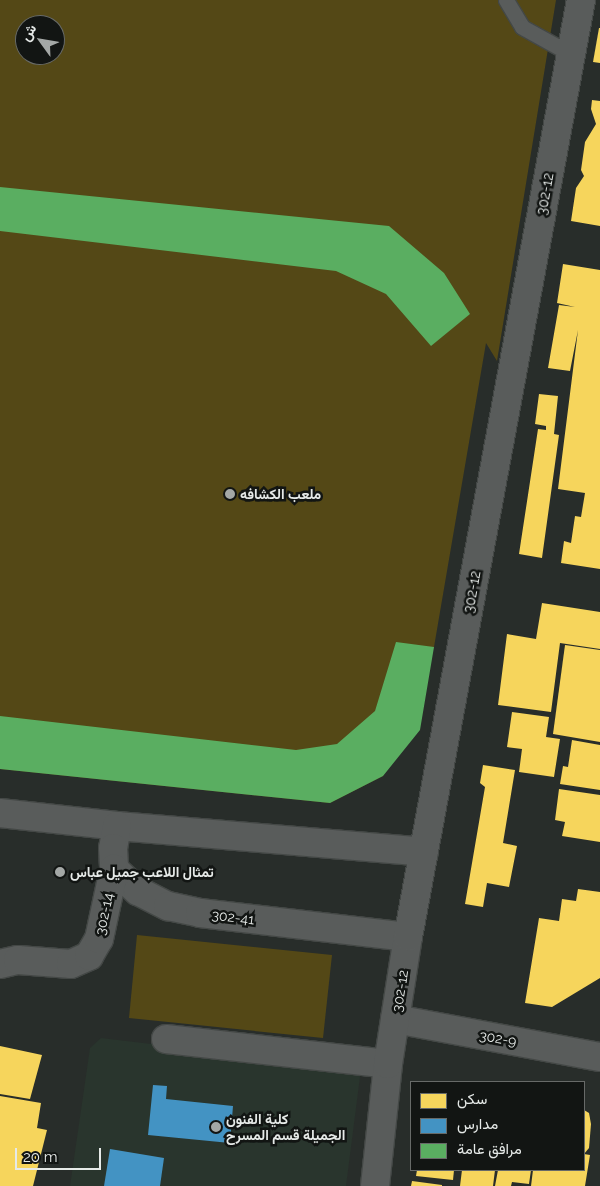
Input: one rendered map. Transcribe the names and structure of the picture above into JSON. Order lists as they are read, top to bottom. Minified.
{"streets":{"street":["302-12","302-14","302-41","302-9"]},"crossings":[["302-12","302-41"],["302-12","302-9"],["302-14","302-41"]],"places":["ملعب الكشافه","تمثال اللاعب جميل عباس","كلية الفنون الجميلة قسم المسرح"],"legend":["سكن","مدارس","مرافق عامة"],"scale_bar":"20 m","north":"top left"}
